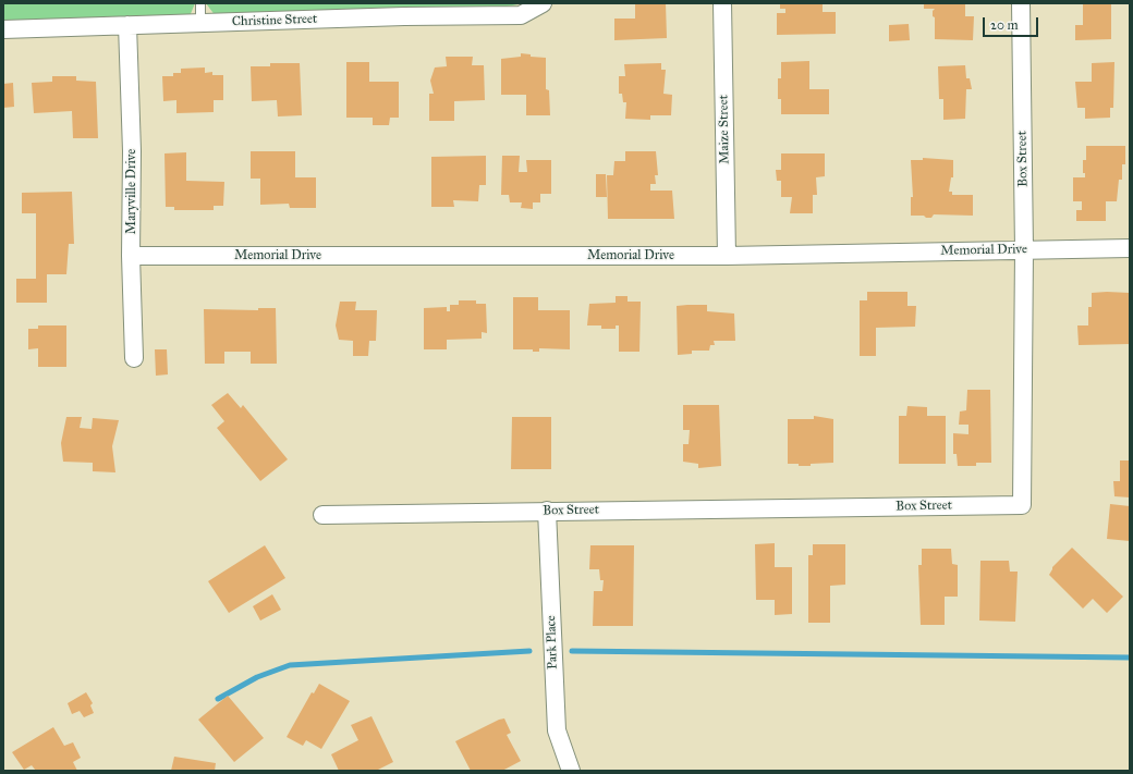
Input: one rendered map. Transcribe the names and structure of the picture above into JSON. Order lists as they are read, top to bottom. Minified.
{"streets":{"street":["Christine Street","Maize Street","Box Street","Maryville Drive","Memorial Drive","Park Place"]},"crossings":[["Christine Street","Maryville Drive"],["Maize Street","Memorial Drive"],["Box Street","Memorial Drive"],["Box Street","Park Place"],["Maryville Drive","Memorial Drive"]],"scale_bar":"20 m"}
